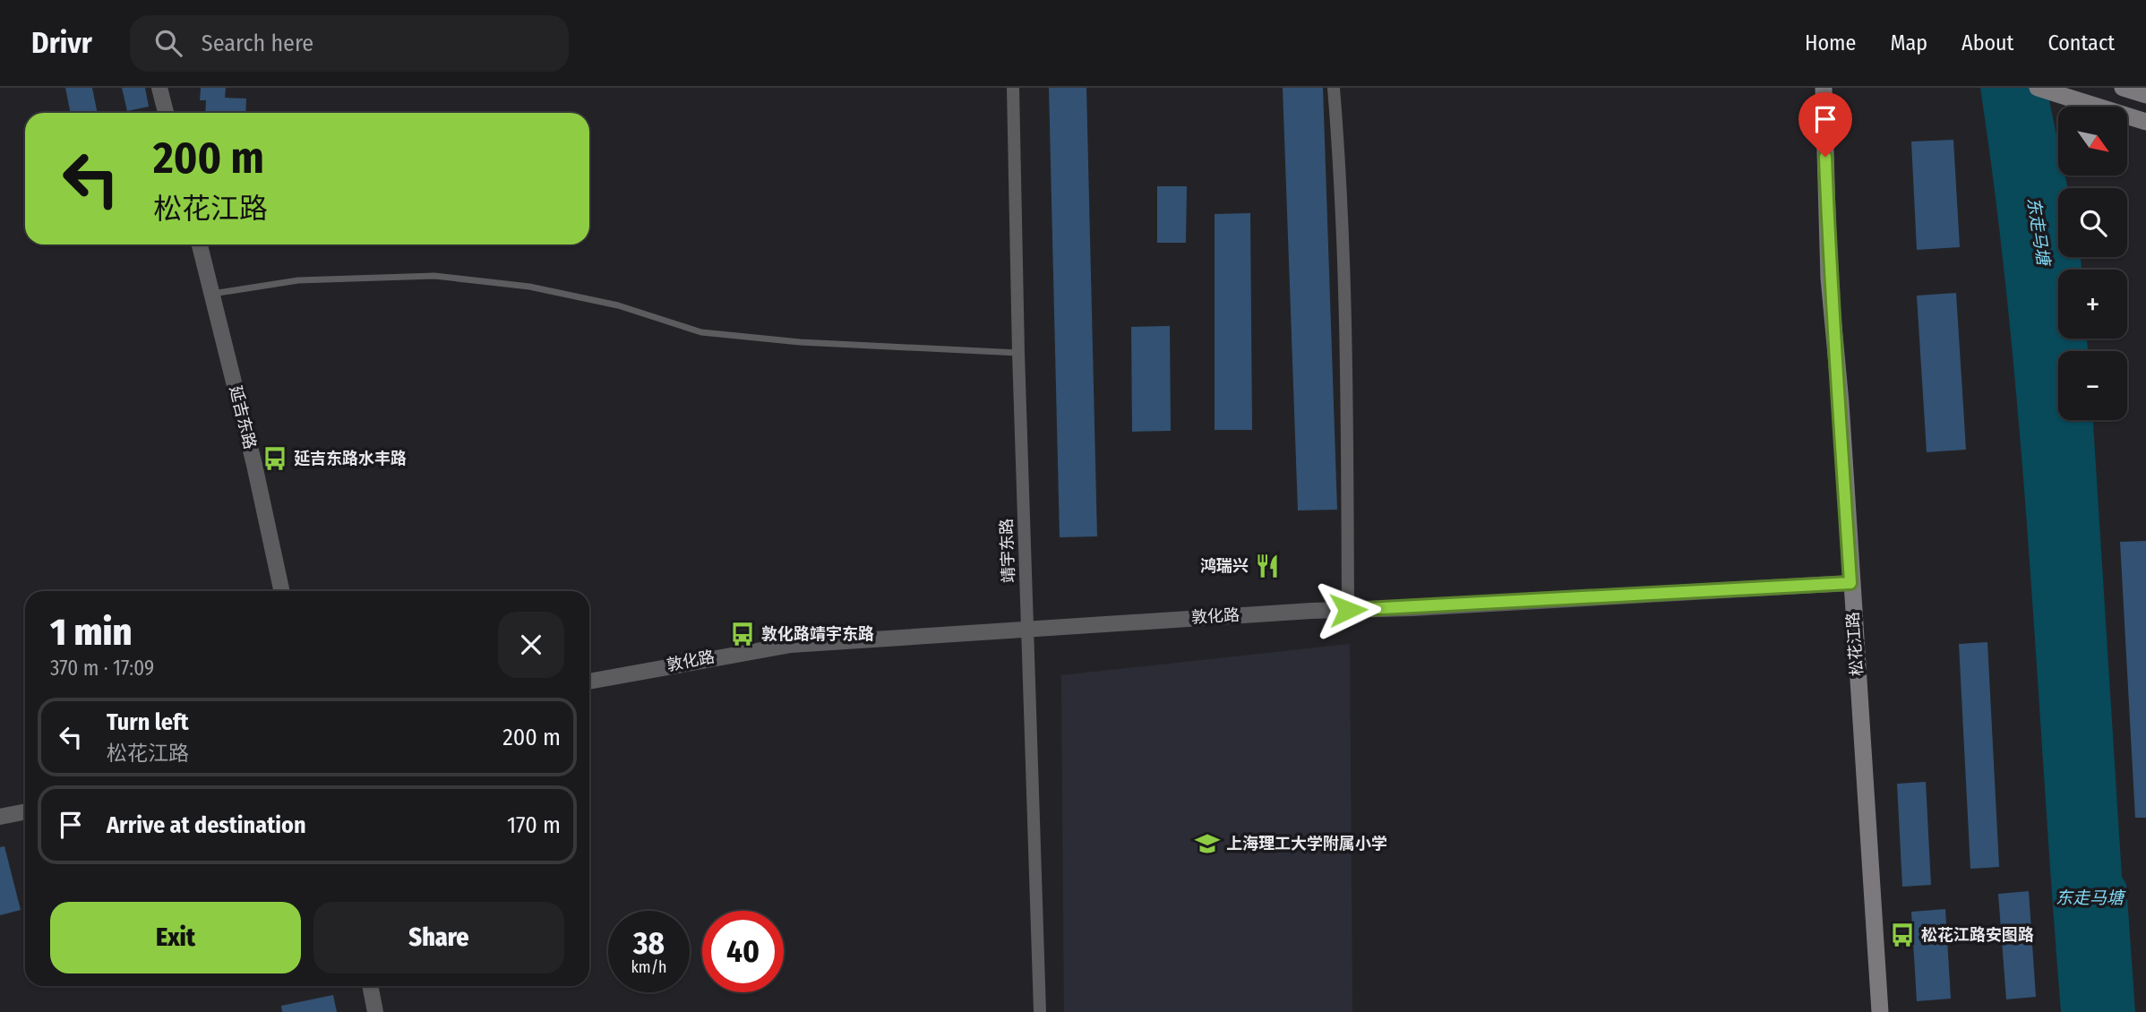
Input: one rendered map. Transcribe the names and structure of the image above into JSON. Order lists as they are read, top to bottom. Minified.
{"streets":{"main road":["松花江路"],"street":["延吉东路","靖宇东路","敦化路"]},"crossings":[["靖宇东路","敦化路"],["敦化路","松花江路"]],"water":["东走马塘"],"places":{"bus stop":["延吉东路水丰路","敦化路靖宇东路","松花江路安图路"],"restaurant":["鸿瑞兴"],"school or university":["上海理工大学附属小学"]},"north":"bottom right","page":{"header":"Drivr","search":"Search here","nav":["Home","Map","About","Contact"],"map_buttons":["+","−"],"turn":["200 m","松花江路"],"heading":["1 min","370 m · 17:09"],"list":[{"name":"Turn left","note":"松花江路","value":"200 m"},{"name":"Arrive at destination","value":"170 m"}],"buttons":["Exit","Share"],"speed":"38 km/h","limit":"40"}}
